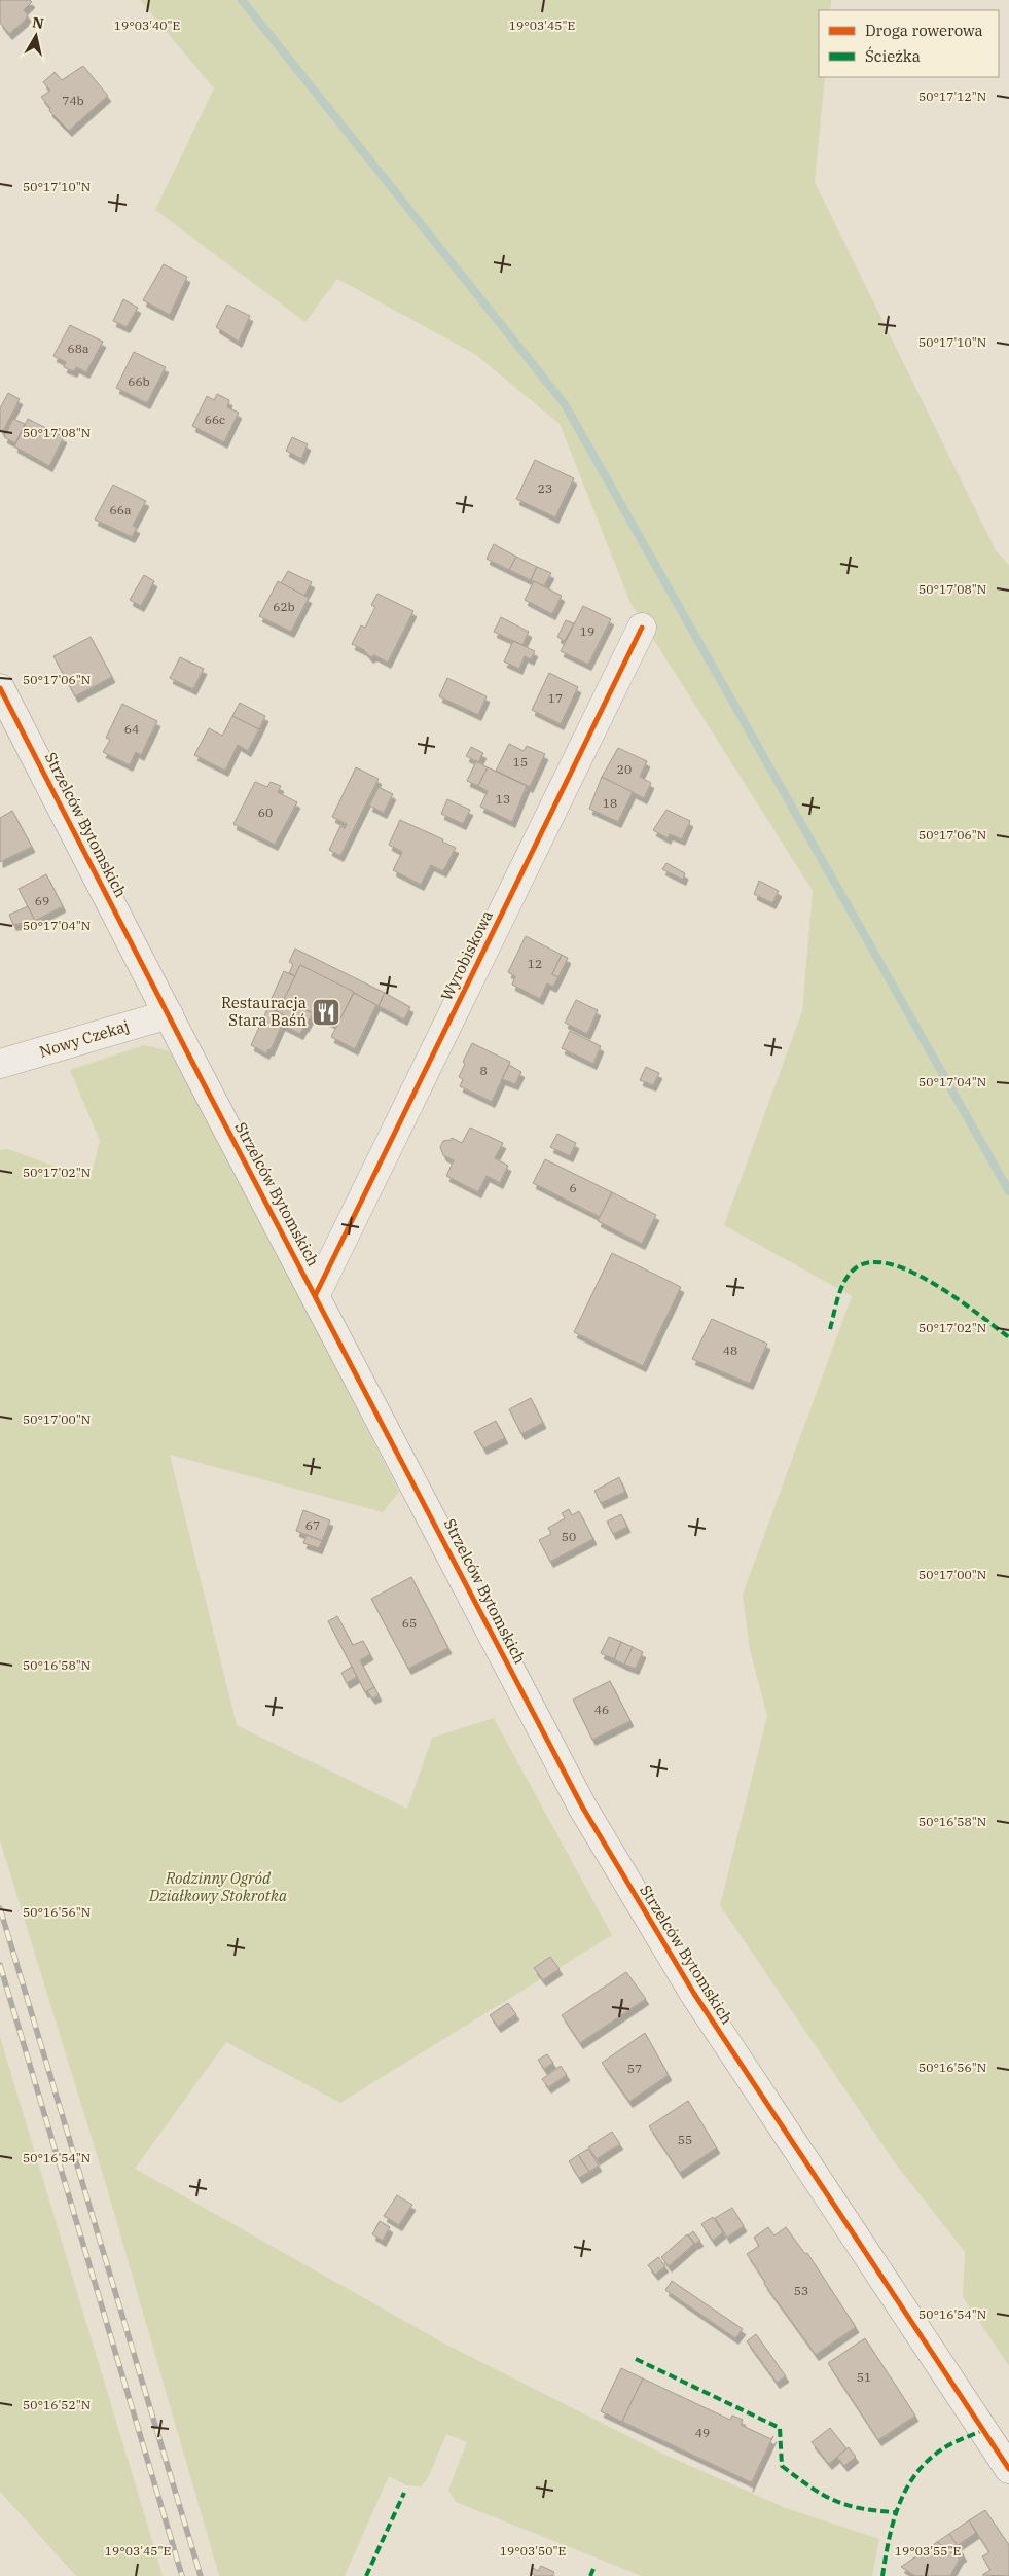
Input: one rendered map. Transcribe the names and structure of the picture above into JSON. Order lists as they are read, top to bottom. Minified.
{"streets":{"street":["Strzelców Bytomskich","Wyrobiskowa","Nowy Czekaj"]},"crossings":[["Strzelców Bytomskich","Wyrobiskowa"],["Strzelców Bytomskich","Nowy Czekaj"]],"parks":["Rodzinny Ogród Działkowy Stokrotka"],"places":{"restaurant":["Restauracja Stara Baśń"]},"house_numbers":["74b","68a","66b","66c","23","66a","62b","19","17","64","15","20","13","18","60","69","12","8","6","48","67","50","65","46","57","55","53","51","49"],"legend":["Droga rowerowa","Ścieżka"],"north":"top","coordinates":["19°03'40\"E","19°03'45\"E","50°17'12\"N","50°17'10\"N","50°17'08\"N","50°17'06\"N","50°17'04\"N","50°17'02\"N","50°17'00\"N","50°16'58\"N","50°16'56\"N","50°16'54\"N","50°16'52\"N","19°03'50\"E","19°03'55\"E"]}
